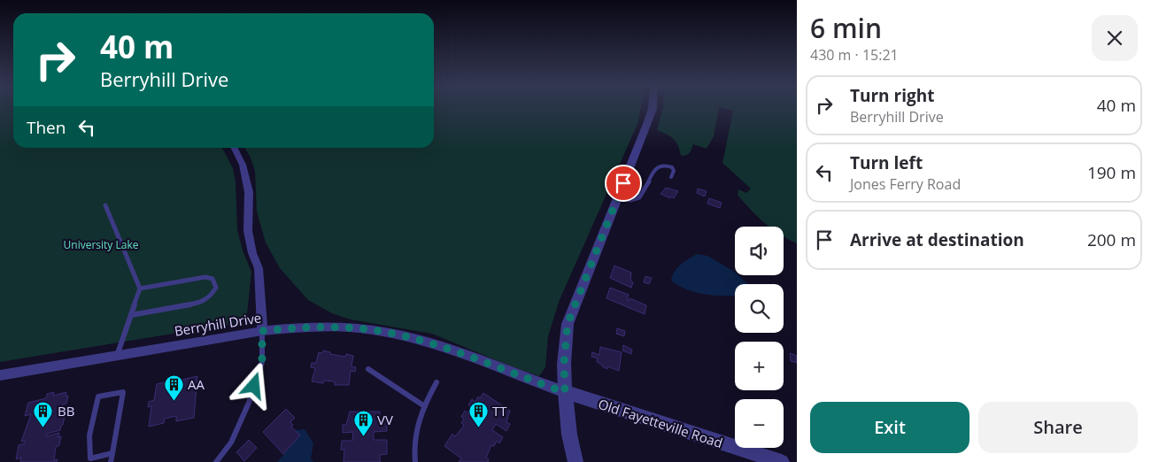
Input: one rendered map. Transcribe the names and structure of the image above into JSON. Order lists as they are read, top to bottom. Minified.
{"streets":{"street":["Berryhill Drive","Old Fayetteville Road"]},"crossings":[["Berryhill Drive","Old Fayetteville Road"]],"parks":["University Lake"],"places":{"building":["AA","BB","TT","VV"]},"page":{"heading":["6 min","430 m · 15:21"],"turn":["40 m","Berryhill Drive"],"list":[{"name":"Turn right","note":"Berryhill Drive","value":"40 m"},{"name":"Turn left","note":"Jones Ferry Road","value":"190 m"},{"name":"Arrive at destination","value":"200 m"}],"then":"Then","map_buttons":["+","−"],"buttons":["Exit","Share"]}}
